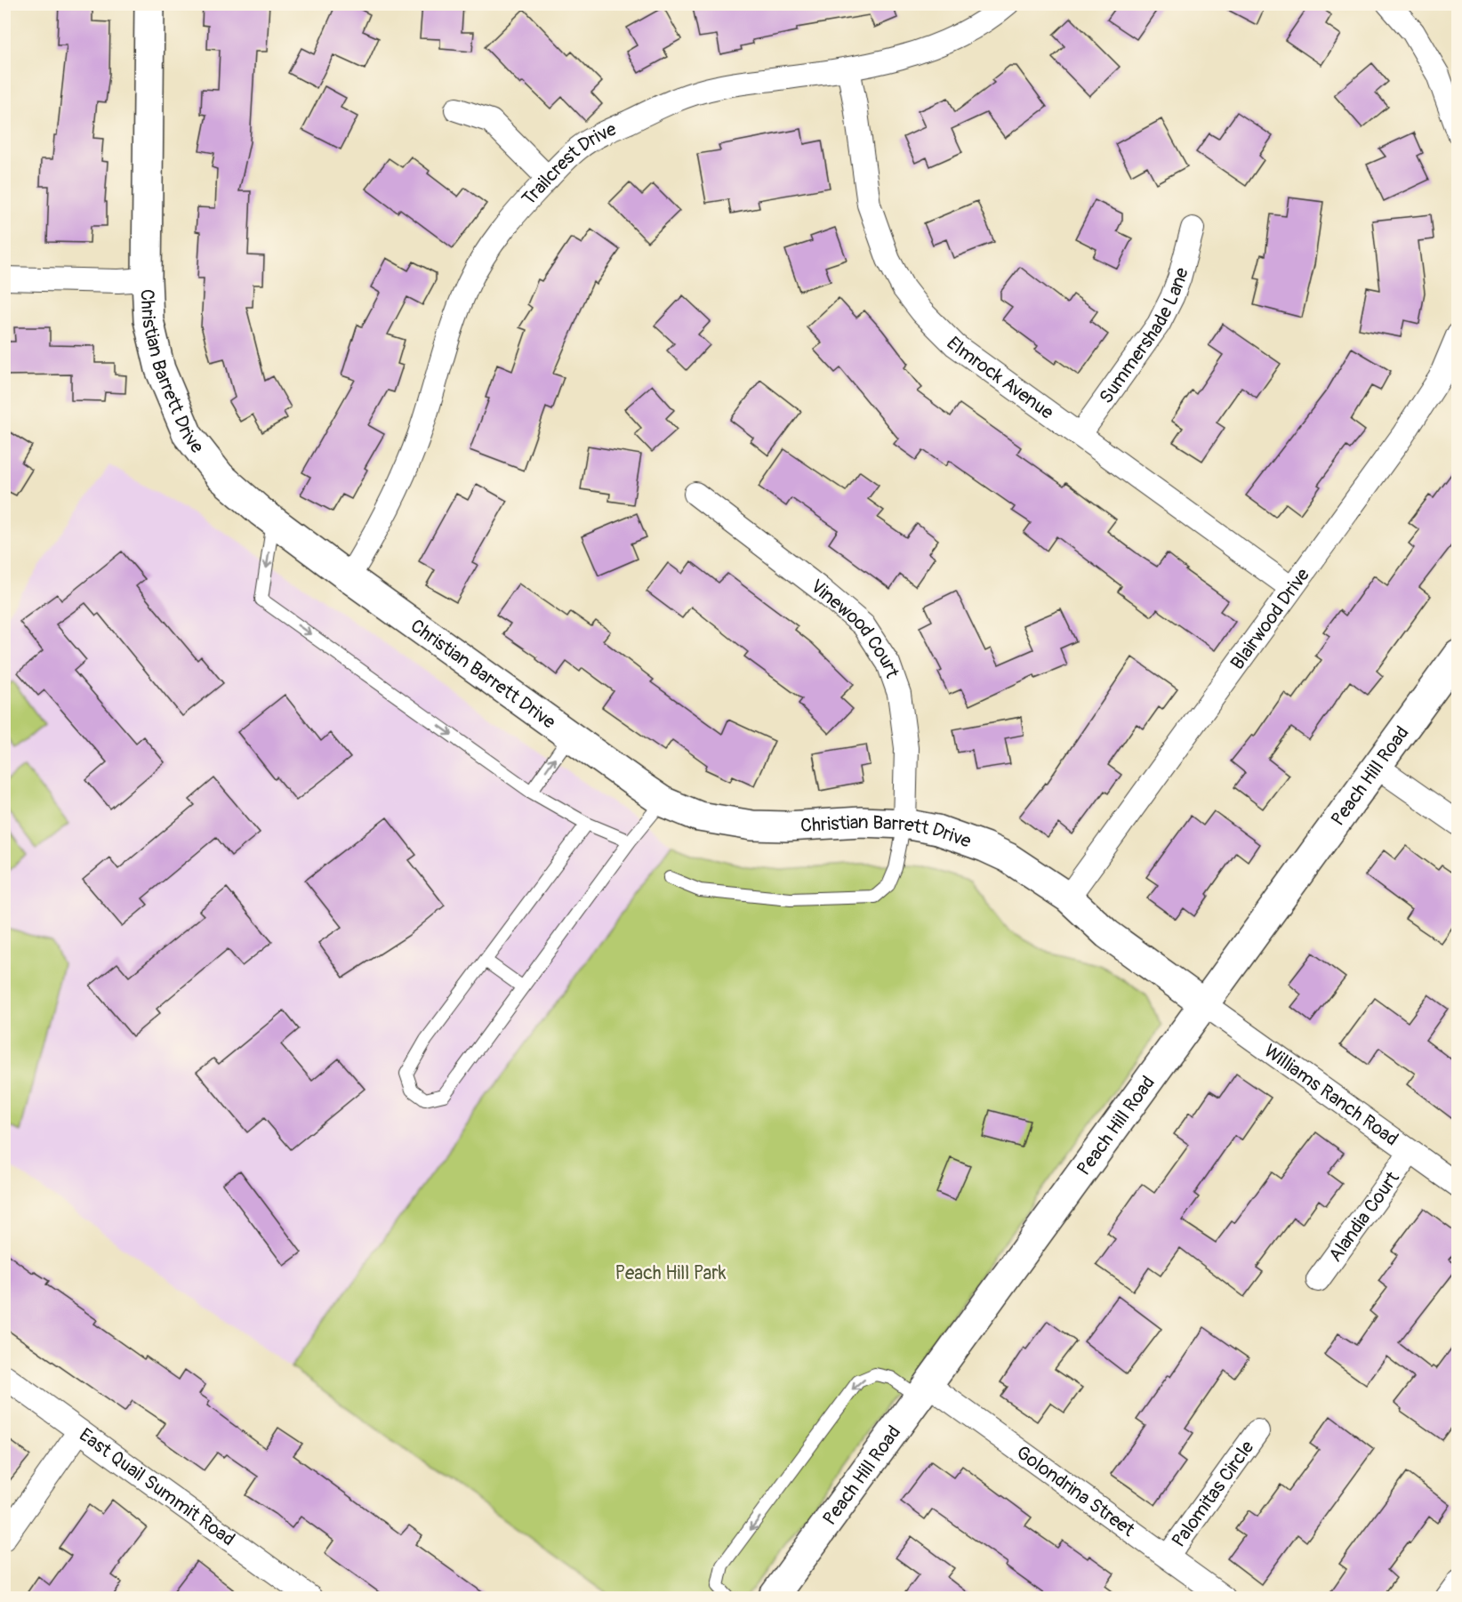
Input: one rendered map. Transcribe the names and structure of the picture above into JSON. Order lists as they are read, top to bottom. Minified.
{"streets":{"street":["Trailcrest Drive","Summershade Lane","Christian Barrett Drive","Elmrock Avenue","Blairwood Drive","Vinewood Court","Peach Hill Road","Williams Ranch Road","Alandia Court","East Quail Summit Road","Golondrina Street","Palomitas Circle"]},"crossings":[["Trailcrest Drive","Christian Barrett Drive"],["Trailcrest Drive","Elmrock Avenue"],["Summershade Lane","Elmrock Avenue"],["Christian Barrett Drive","Blairwood Drive"],["Christian Barrett Drive","Vinewood Court"],["Christian Barrett Drive","Peach Hill Road"],["Christian Barrett Drive","Williams Ranch Road"],["Elmrock Avenue","Blairwood Drive"],["Peach Hill Road","Williams Ranch Road"],["Peach Hill Road","Golondrina Street"],["Williams Ranch Road","Alandia Court"],["Golondrina Street","Palomitas Circle"]],"parks":["Peach Hill Park"]}
